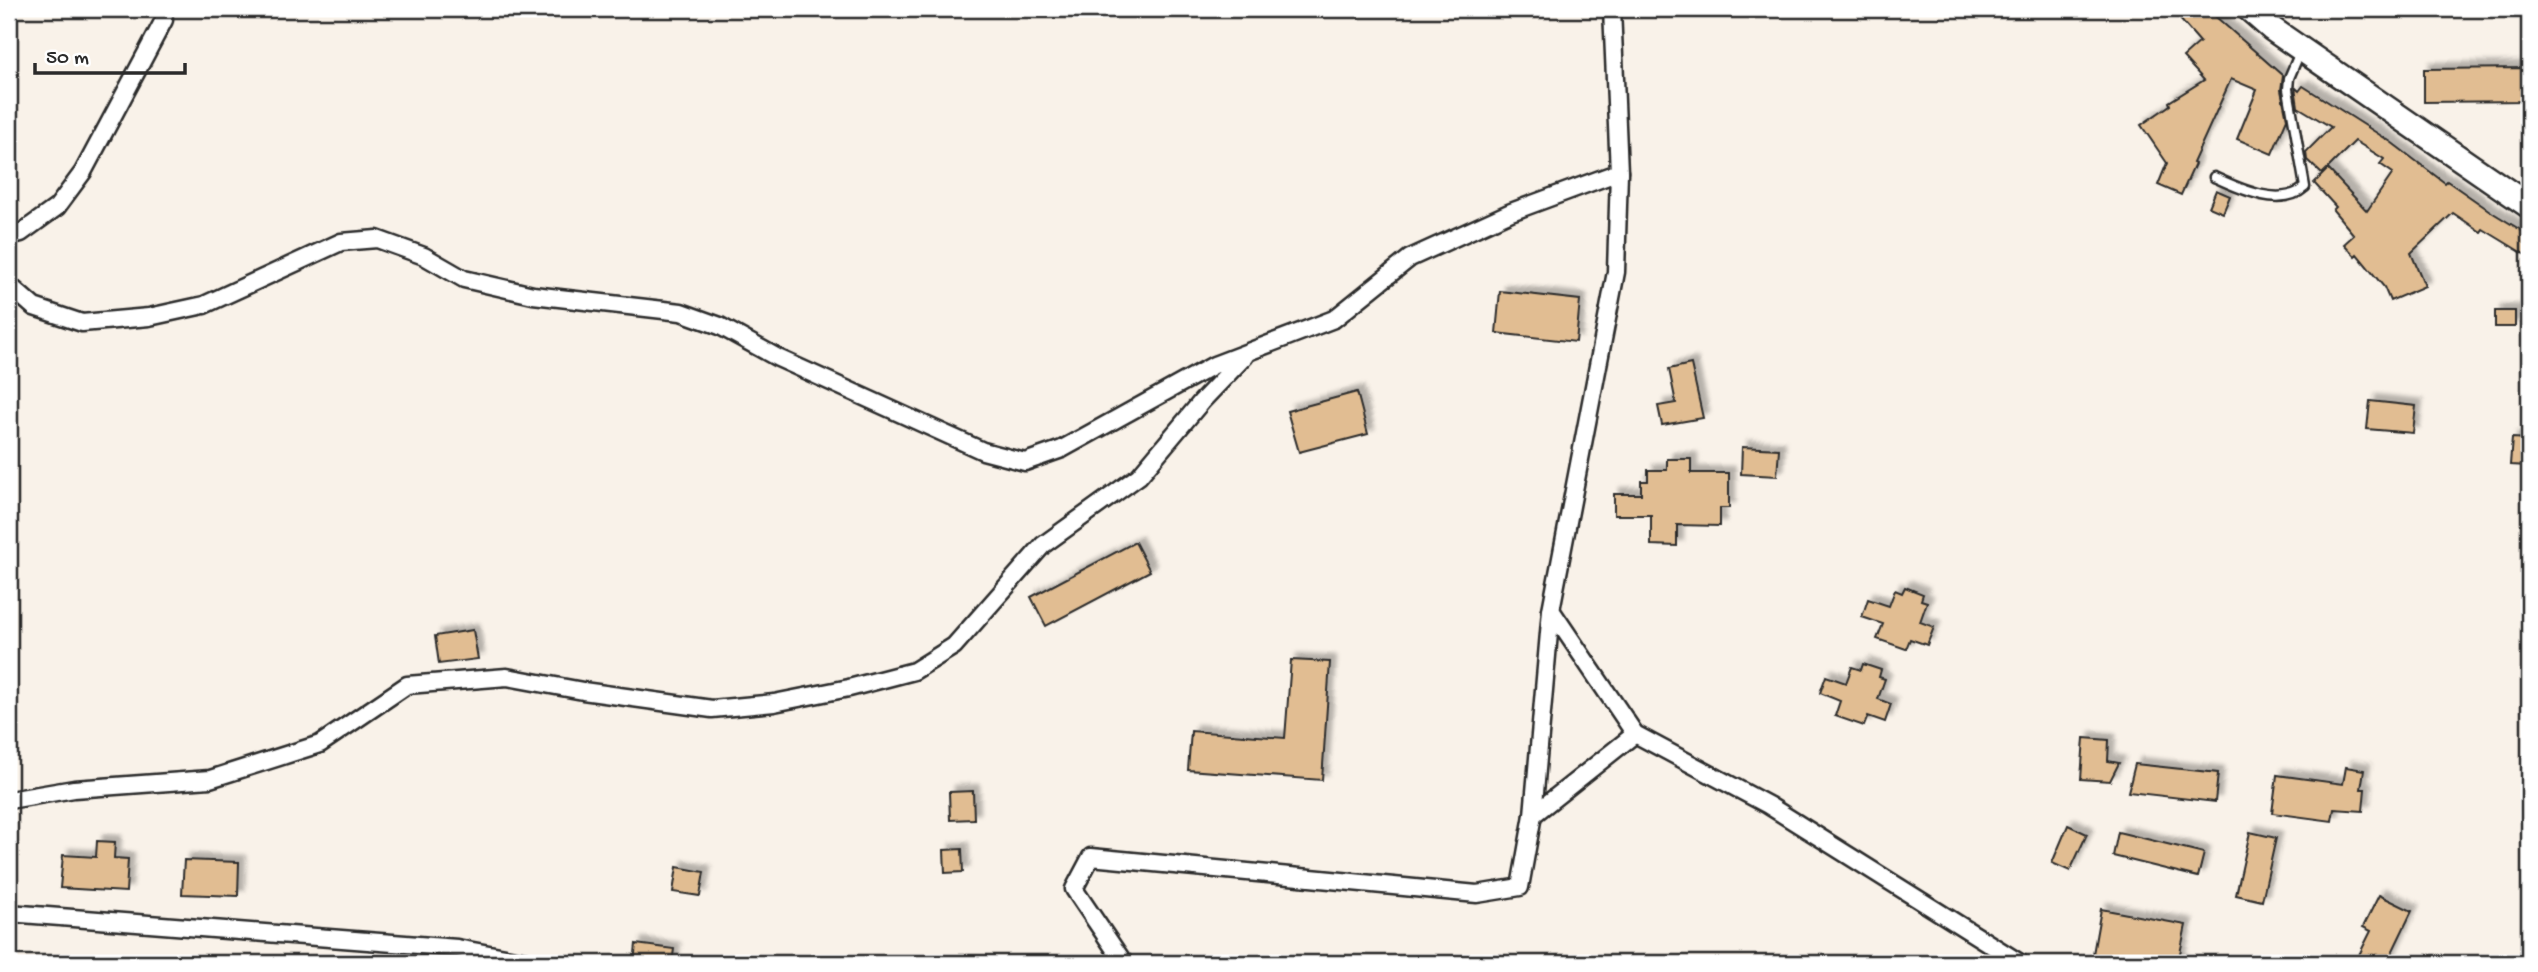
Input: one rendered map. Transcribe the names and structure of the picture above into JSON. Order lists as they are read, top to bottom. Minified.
{"scale_bar":"50 m"}
